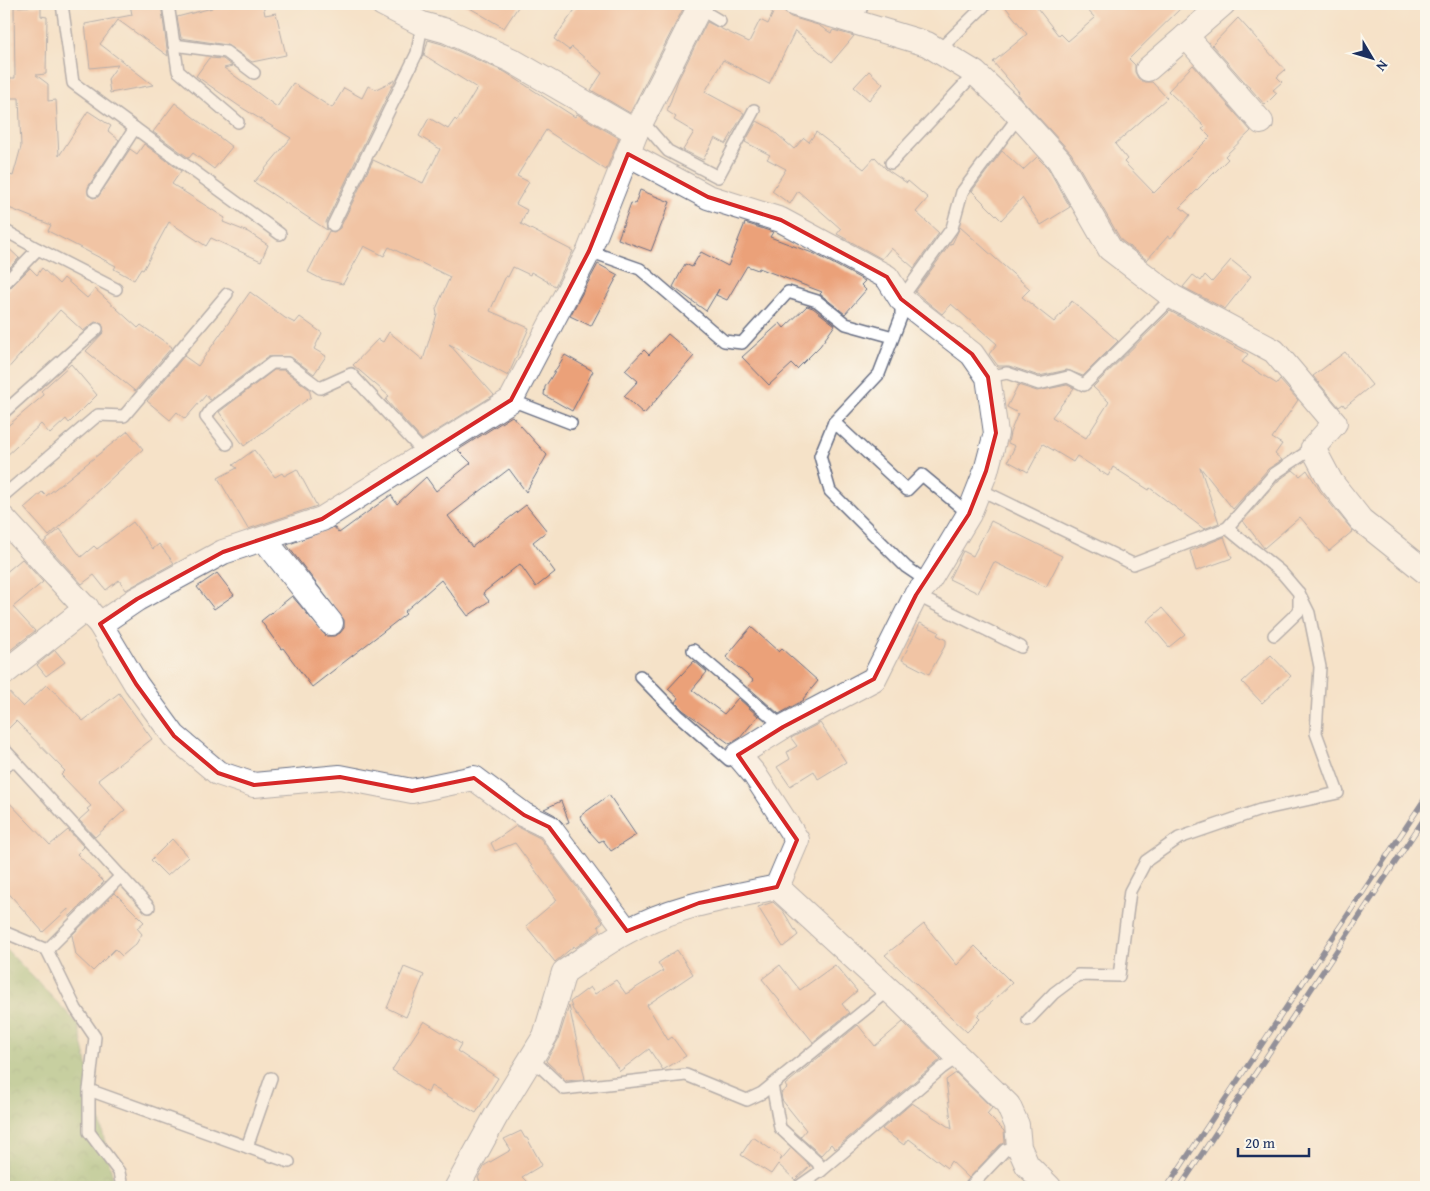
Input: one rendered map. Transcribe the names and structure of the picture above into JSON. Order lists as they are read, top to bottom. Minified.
{"scale_bar":"20 m","north":"bottom right"}
